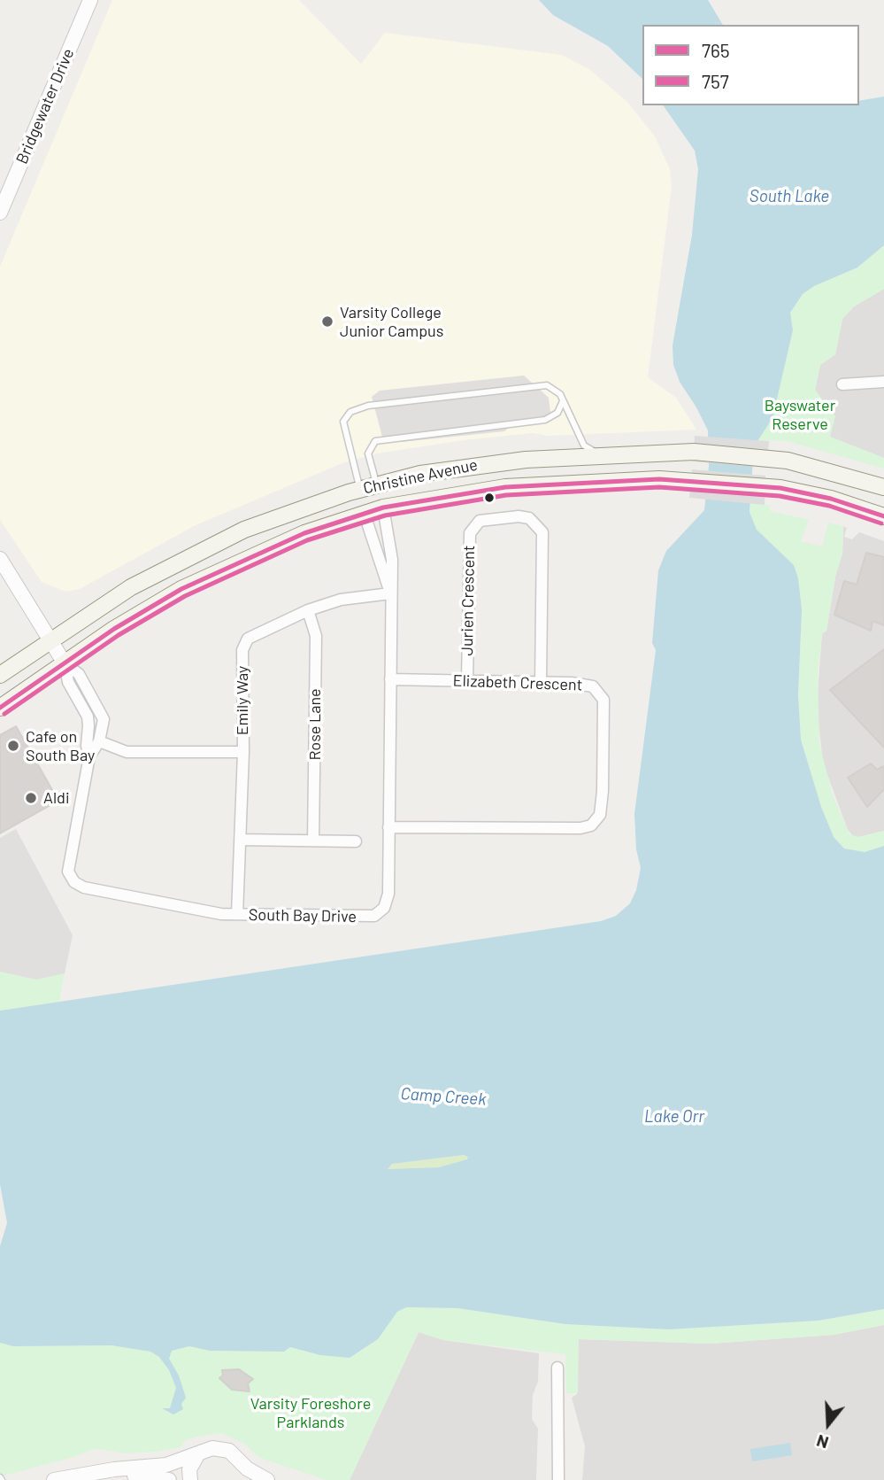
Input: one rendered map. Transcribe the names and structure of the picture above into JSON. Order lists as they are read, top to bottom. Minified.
{"streets":{"main road":["Christine Avenue"],"street":["Bridgewater Drive","Jurien Crescent","Elizabeth Crescent","Emily Way","Rose Lane","South Bay Drive"]},"crossings":[["Christine Avenue","South Bay Drive"],["Jurien Crescent","Elizabeth Crescent"],["Elizabeth Crescent","South Bay Drive"],["Emily Way","Rose Lane"],["Emily Way","South Bay Drive"]],"water":["South Lake","Camp Creek","Lake Orr"],"parks":["Bayswater Reserve","Varsity Foreshore Parklands"],"places":["Varsity College Junior Campus","Cafe on South Bay","Aldi"],"lines":["transit line 765","transit line 757"],"legend":["765","757"],"north":"bottom"}
